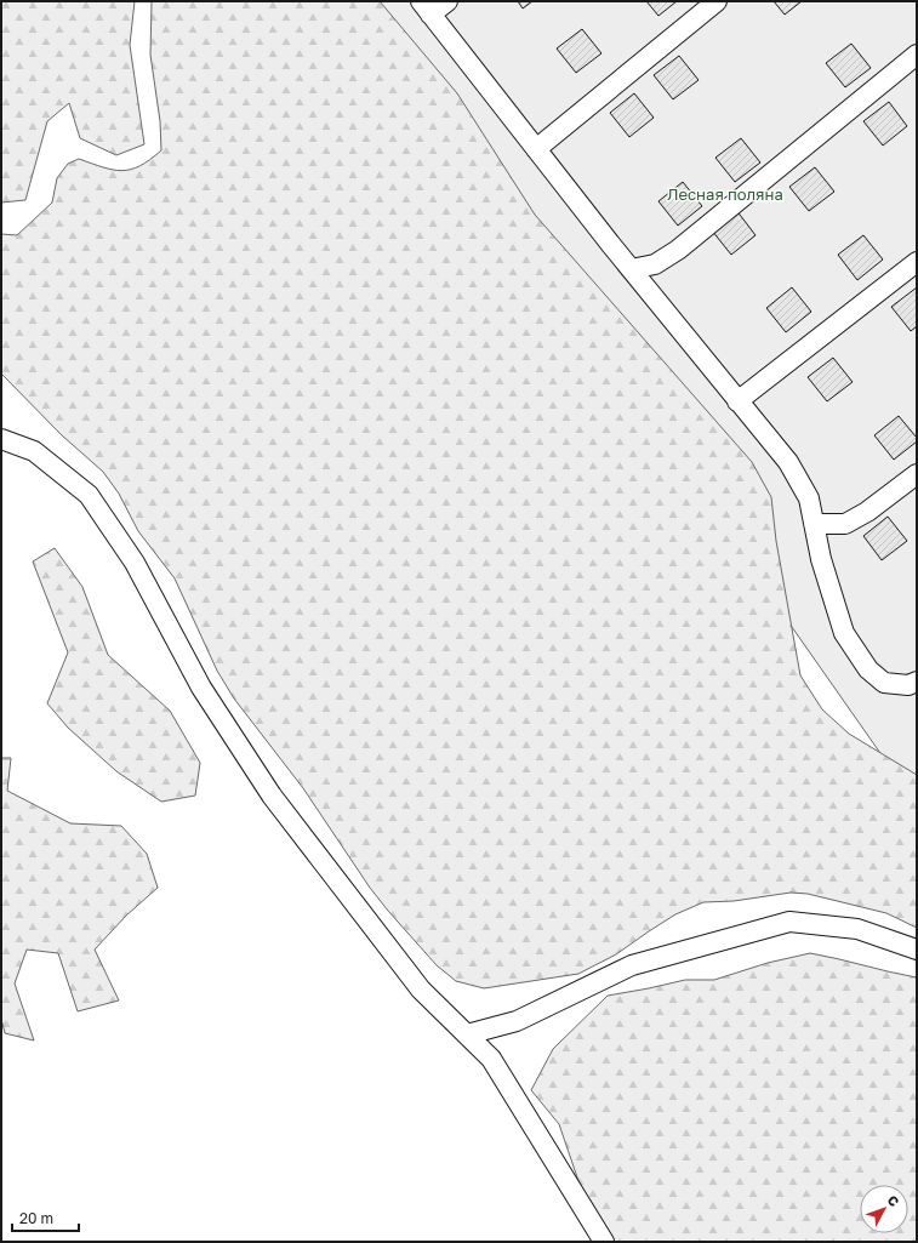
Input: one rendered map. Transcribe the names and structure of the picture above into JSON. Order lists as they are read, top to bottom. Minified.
{"parks":["Лесная поляна"],"scale_bar":"20 m","north":"top right"}
